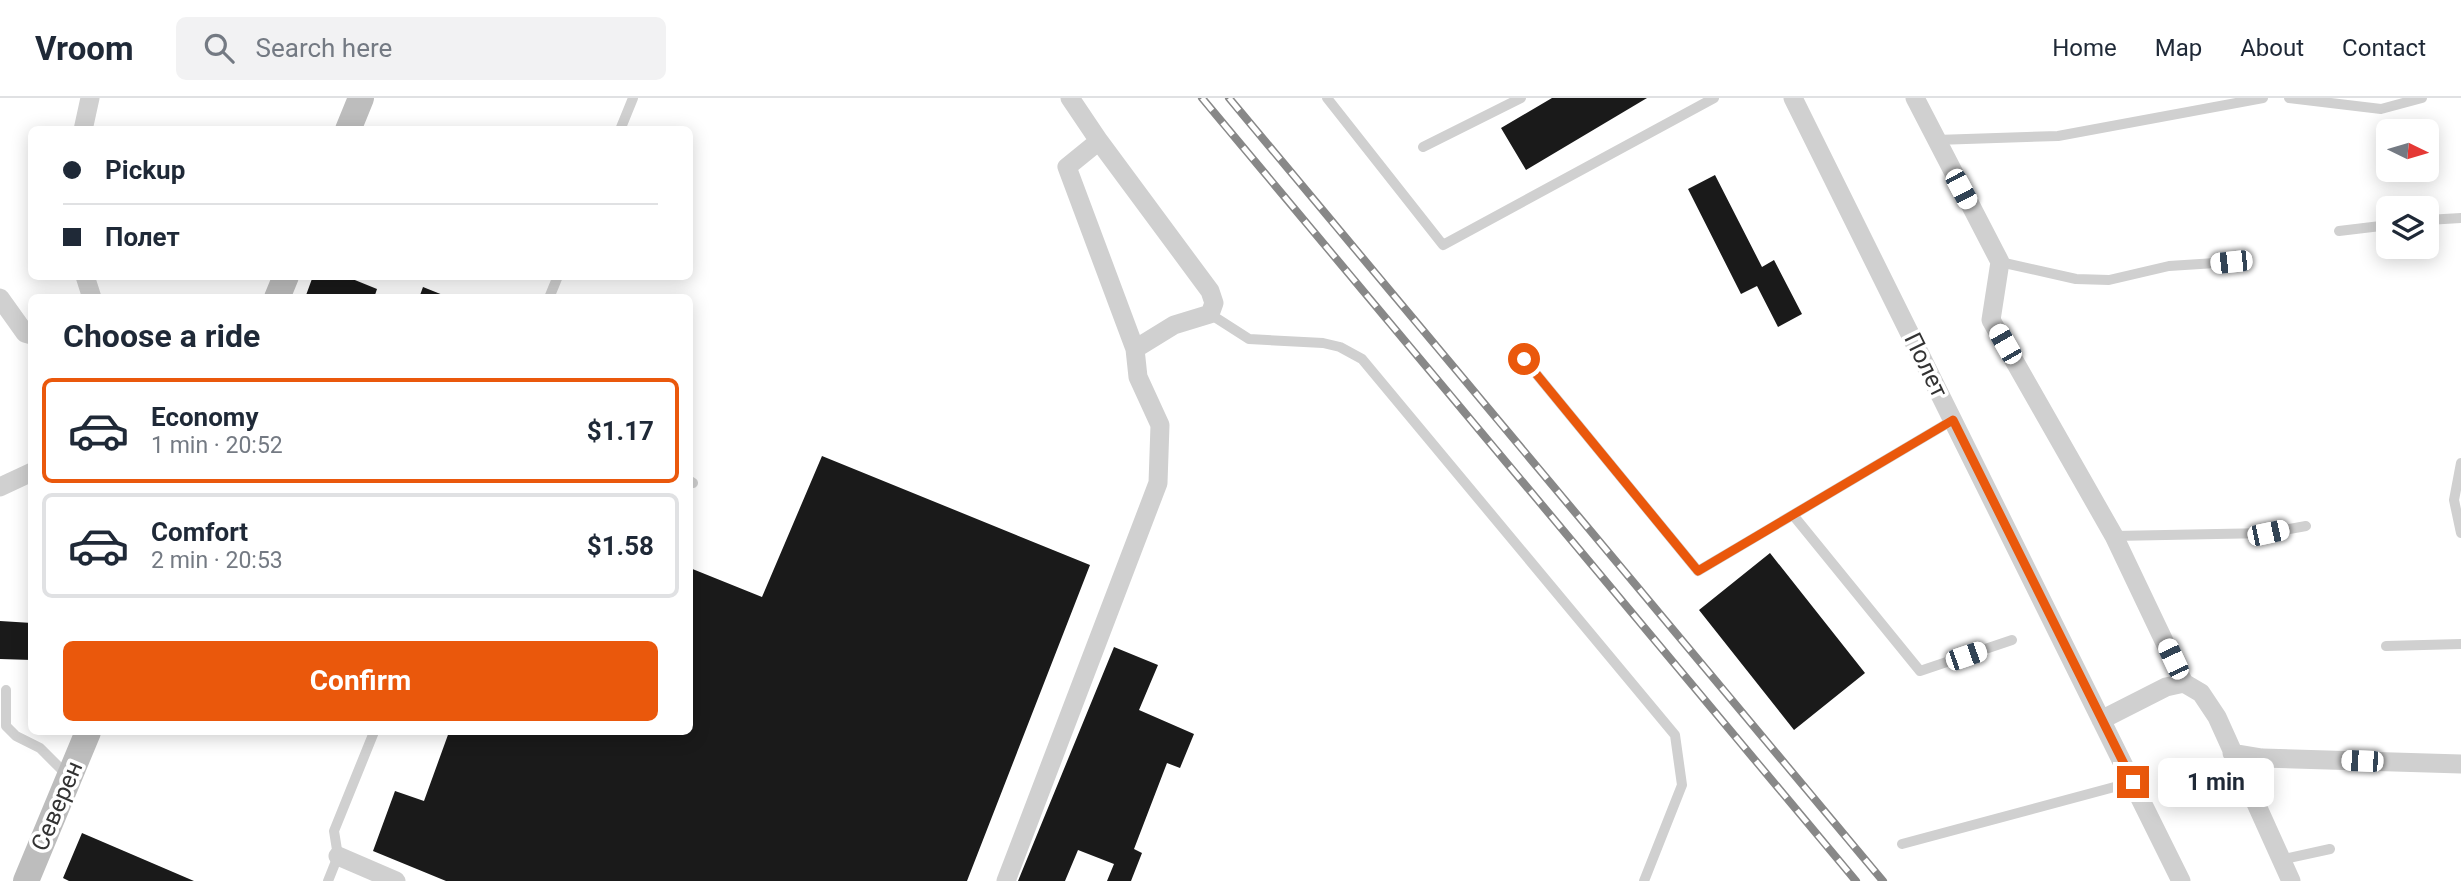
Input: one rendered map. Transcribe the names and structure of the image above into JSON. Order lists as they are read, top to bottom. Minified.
{"streets":{"main road":["Северен"],"street":["Полет"]},"north":"right","page":{"header":"Vroom","search":"Search here","nav":["Home","Map","About","Contact"],"banner":["Pickup","Полет"],"heading":"Choose a ride","list":[{"name":"Economy","note":"1 min · 20:52","value":"$1.17"},{"name":"Comfort","note":"2 min · 20:53","value":"$1.58"}],"buttons":"Confirm","bubble":"1 min"}}
